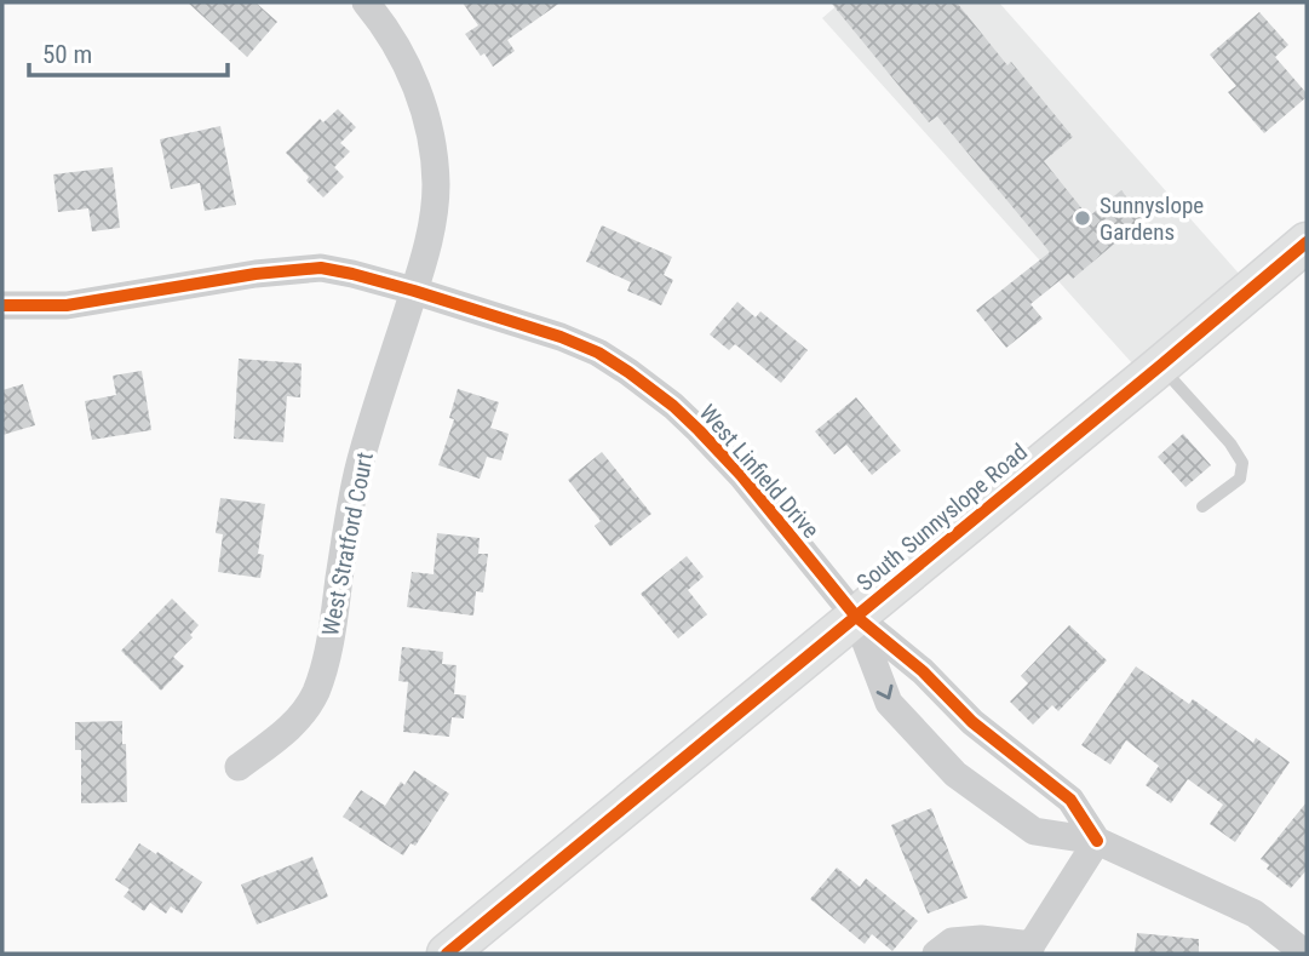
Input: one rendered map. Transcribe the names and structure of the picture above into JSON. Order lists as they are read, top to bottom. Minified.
{"streets":{"street":["West Linfield Drive","South Sunnyslope Road","West Stratford Court"]},"crossings":[["West Linfield Drive","South Sunnyslope Road"],["West Linfield Drive","West Stratford Court"]],"places":["Sunnyslope Gardens"],"scale_bar":"50 m"}
